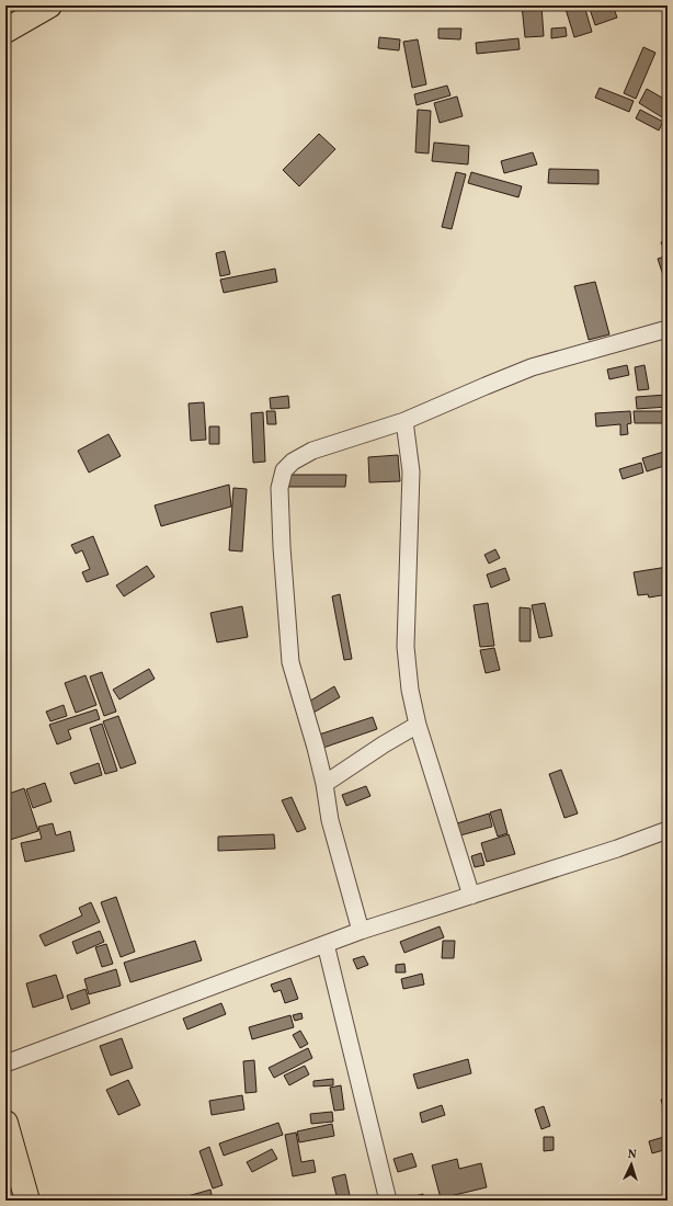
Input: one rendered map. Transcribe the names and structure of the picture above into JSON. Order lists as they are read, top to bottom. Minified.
{"north":"top"}
